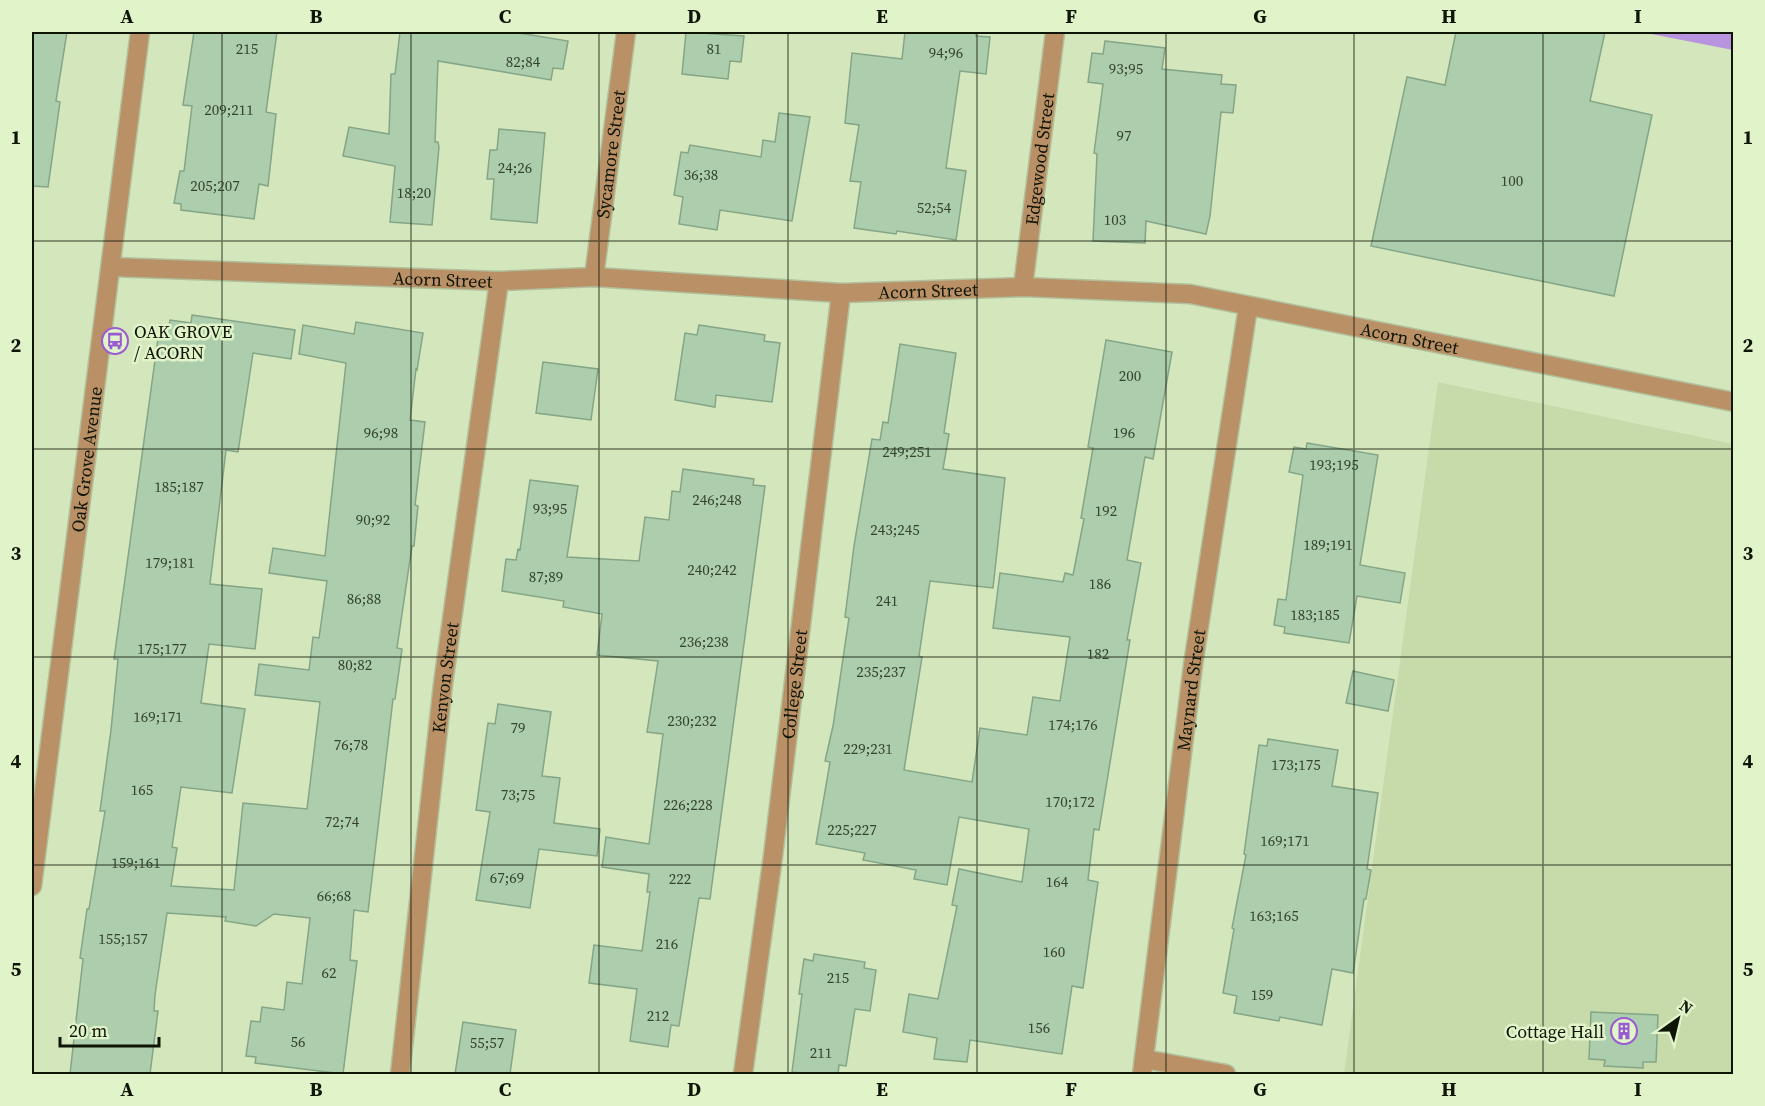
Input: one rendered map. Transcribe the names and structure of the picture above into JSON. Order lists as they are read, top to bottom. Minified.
{"streets":{"street":["Sycamore Street","Edgewood Street","Acorn Street","Oak Grove Avenue","Kenyon Street","College Street","Maynard Street"]},"crossings":[["Sycamore Street","Acorn Street"],["Edgewood Street","Acorn Street"],["Acorn Street","Oak Grove Avenue"],["Acorn Street","Kenyon Street"],["Acorn Street","College Street"],["Acorn Street","Maynard Street"]],"places":{"bus stop":["OAK GROVE / ACORN"],"building":["Cottage Hall"]},"house_numbers":["215","81","94;96","82;84","93;95","209;211","97","24;26","36;38","100","205;207","18;20","52;54","103","200","96;98","196","249;251","193;195","185;187","246;248","93;95","192","90;92","243;245","189;191","179;181","240;242","87;89","186","86;88","241","183;185","236;238","175;177","182","80;82","235;237","169;171","230;232","174;176","79","76;78","229;231","173;175","165","73;75","170;172","226;228","72;74","225;227","169;171","159;161","67;69","222","164","66;68","163;165","155;157","216","160","62","215","159","212","156","56","55;57","211"],"scale_bar":"20 m","north":"top right","grid":{"columns":["A","B","C","D","E","F","G","H","I"],"rows":["1","2","3","4","5"]}}
